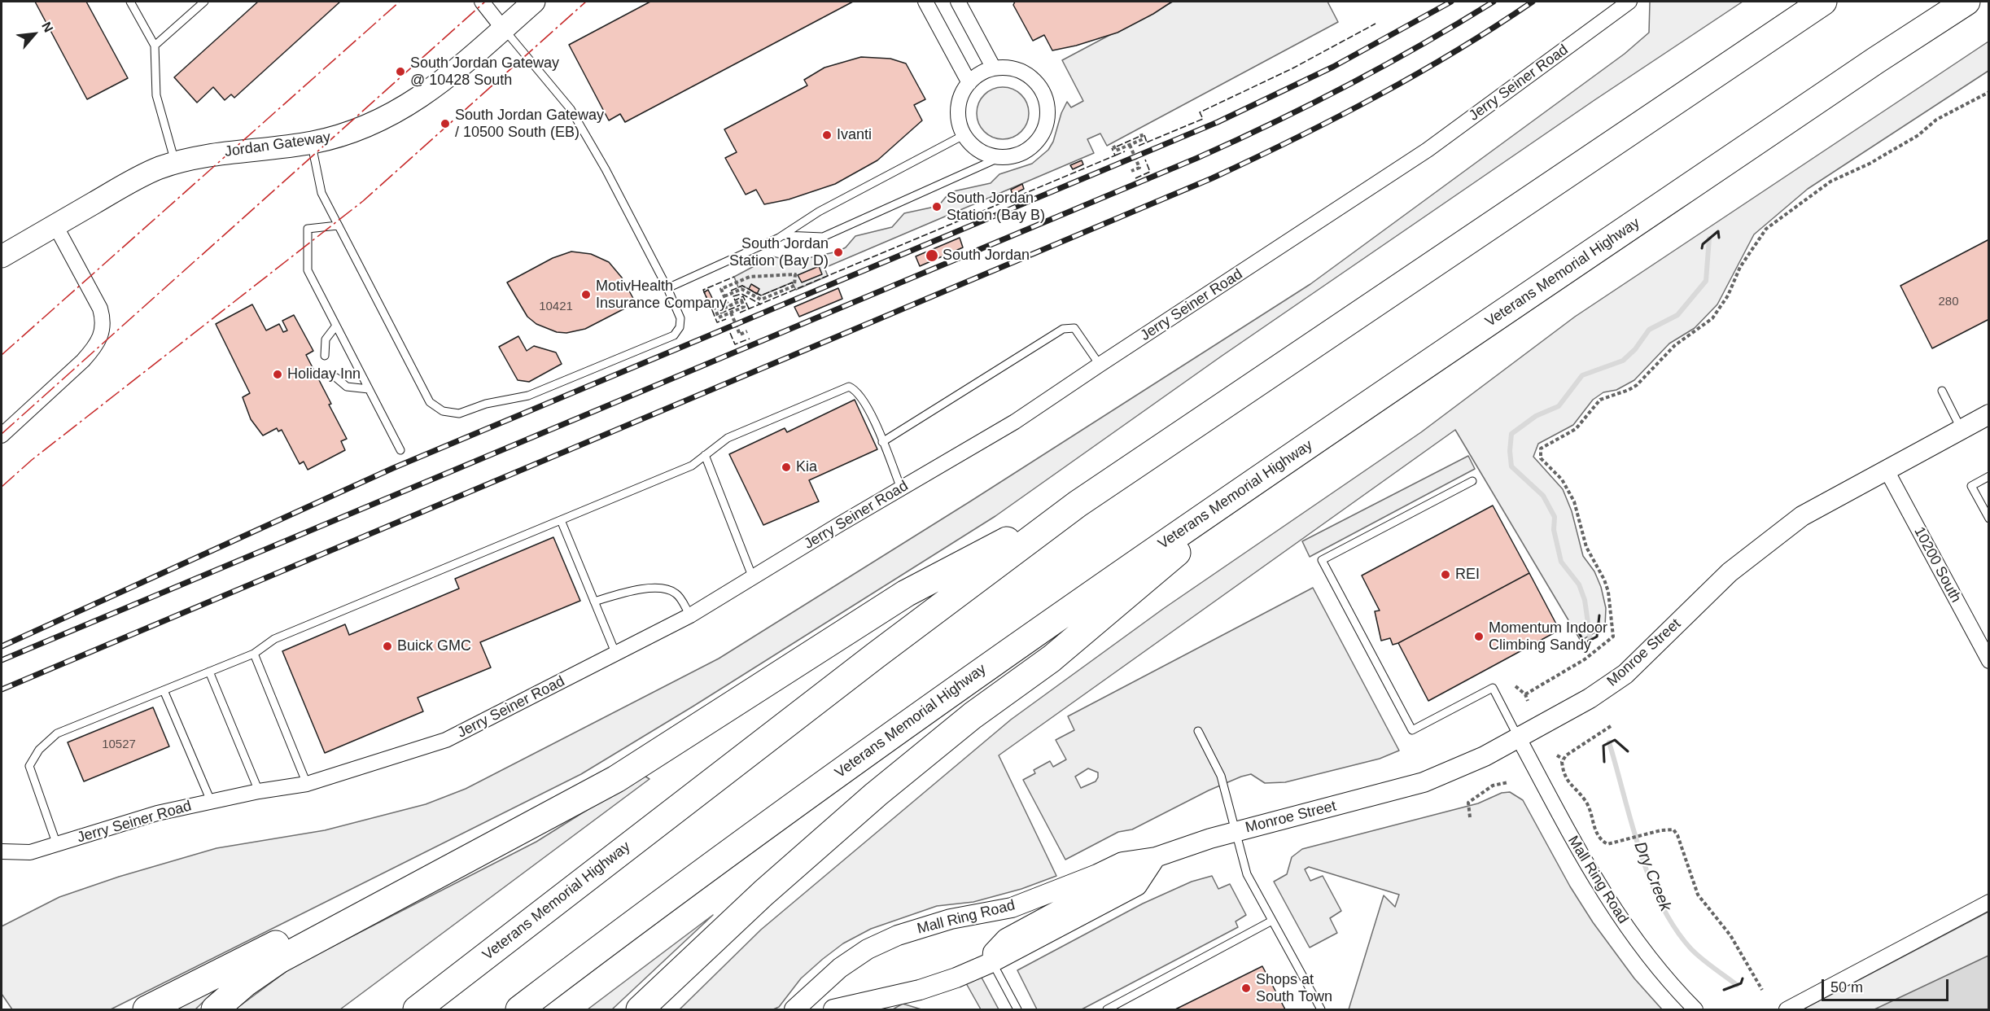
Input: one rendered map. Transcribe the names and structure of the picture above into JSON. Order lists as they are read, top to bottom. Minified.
{"streets":{"highway":["Veterans Memorial Highway"],"main road":["Jordan Gateway"],"street":["Jerry Seiner Road","10200 South","Monroe Street","Mall Ring Road"]},"crossings":[["10200 South","Monroe Street"],["Monroe Street","Mall Ring Road"]],"water":["Dry Creek"],"places":["South Jordan Gateway @ 10428 South","South Jordan Gateway / 10500 South (EB)","Ivanti","South Jordan Station (Bay B)","South Jordan Station (Bay D)","South Jordan","MotivHealth Insurance Company","Holiday Inn","Kia","REI","Momentum Indoor Climbing Sandy","Buick GMC","Shops at South Town"],"house_numbers":["280","10421","10527"],"scale_bar":"50 m","north":"top right"}
